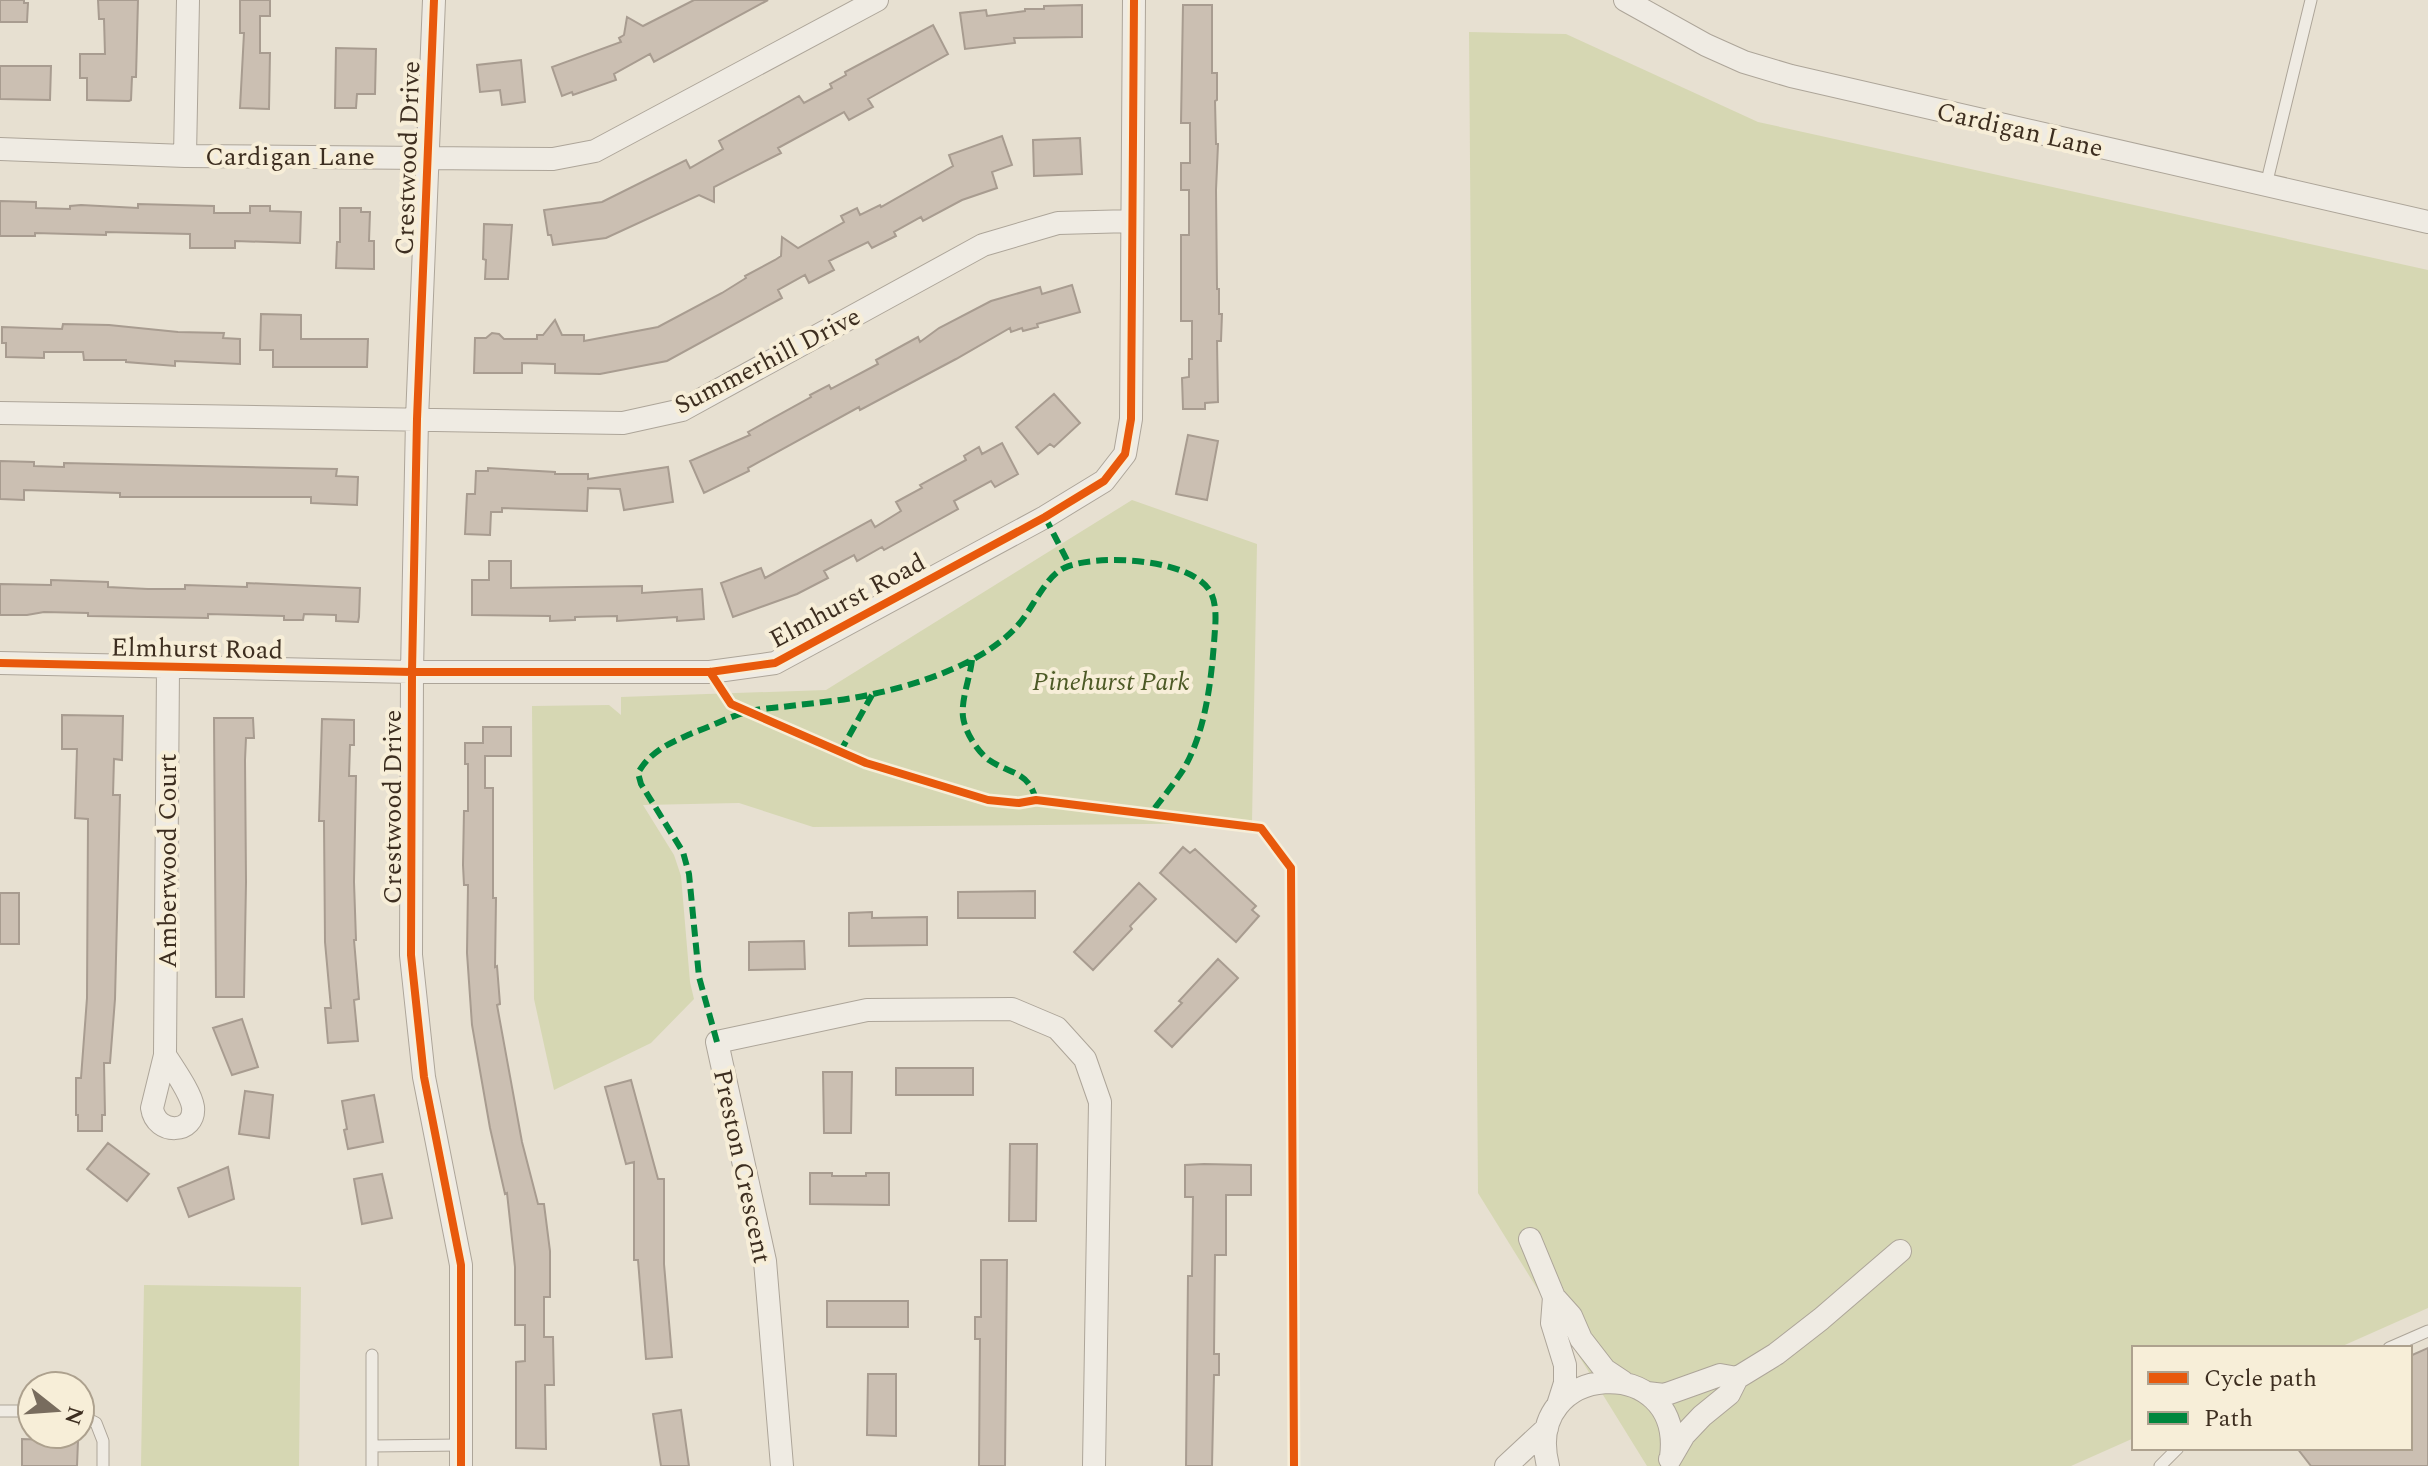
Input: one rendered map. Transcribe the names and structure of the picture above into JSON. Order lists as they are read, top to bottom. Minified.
{"streets":{"street":["Cardigan Lane","Crestwood Drive","Summerhill Drive","Elmhurst Road","Amberwood Court","Preston Crescent"]},"crossings":[["Cardigan Lane","Crestwood Drive"],["Crestwood Drive","Summerhill Drive"],["Crestwood Drive","Elmhurst Road"],["Summerhill Drive","Elmhurst Road"],["Elmhurst Road","Amberwood Court"]],"parks":["Pinehurst Park"],"legend":["Cycle path","Path"],"north":"right"}
